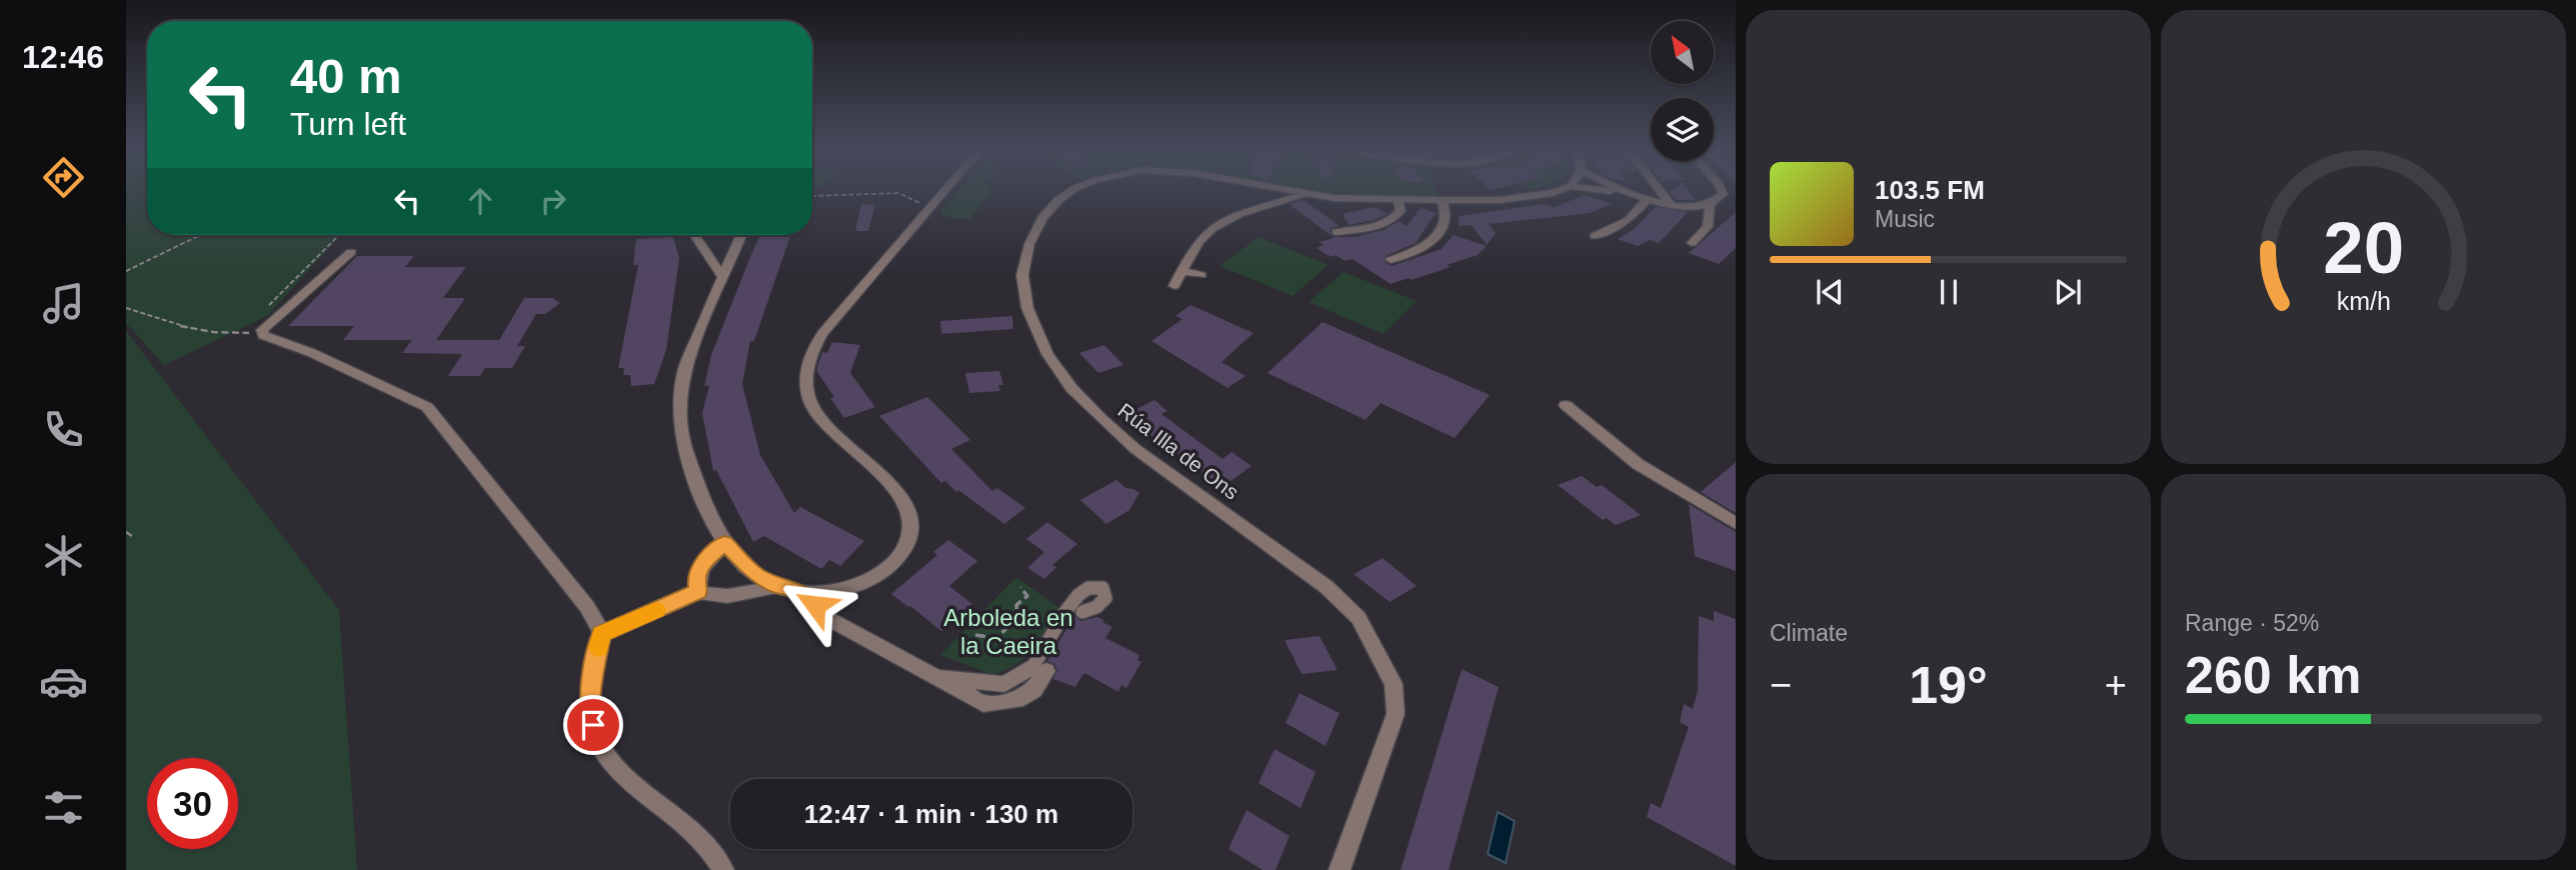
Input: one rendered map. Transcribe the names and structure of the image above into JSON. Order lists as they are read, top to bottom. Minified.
{"streets":{"street":["Rúa Illa de Ons"]},"parks":["Arboleda en la Caeira"],"north":"top left","page":{"tabs":"12:46","turn":["40 m","Turn left"],"song":["103.5 FM","Music"],"tile":["Climate",["Range · 52%","260 km"]],"heat":["−","19°","+"],"limit":"30","trip":"12:47 · 1 min · 130 m","gauge":["20","km/h"]}}
